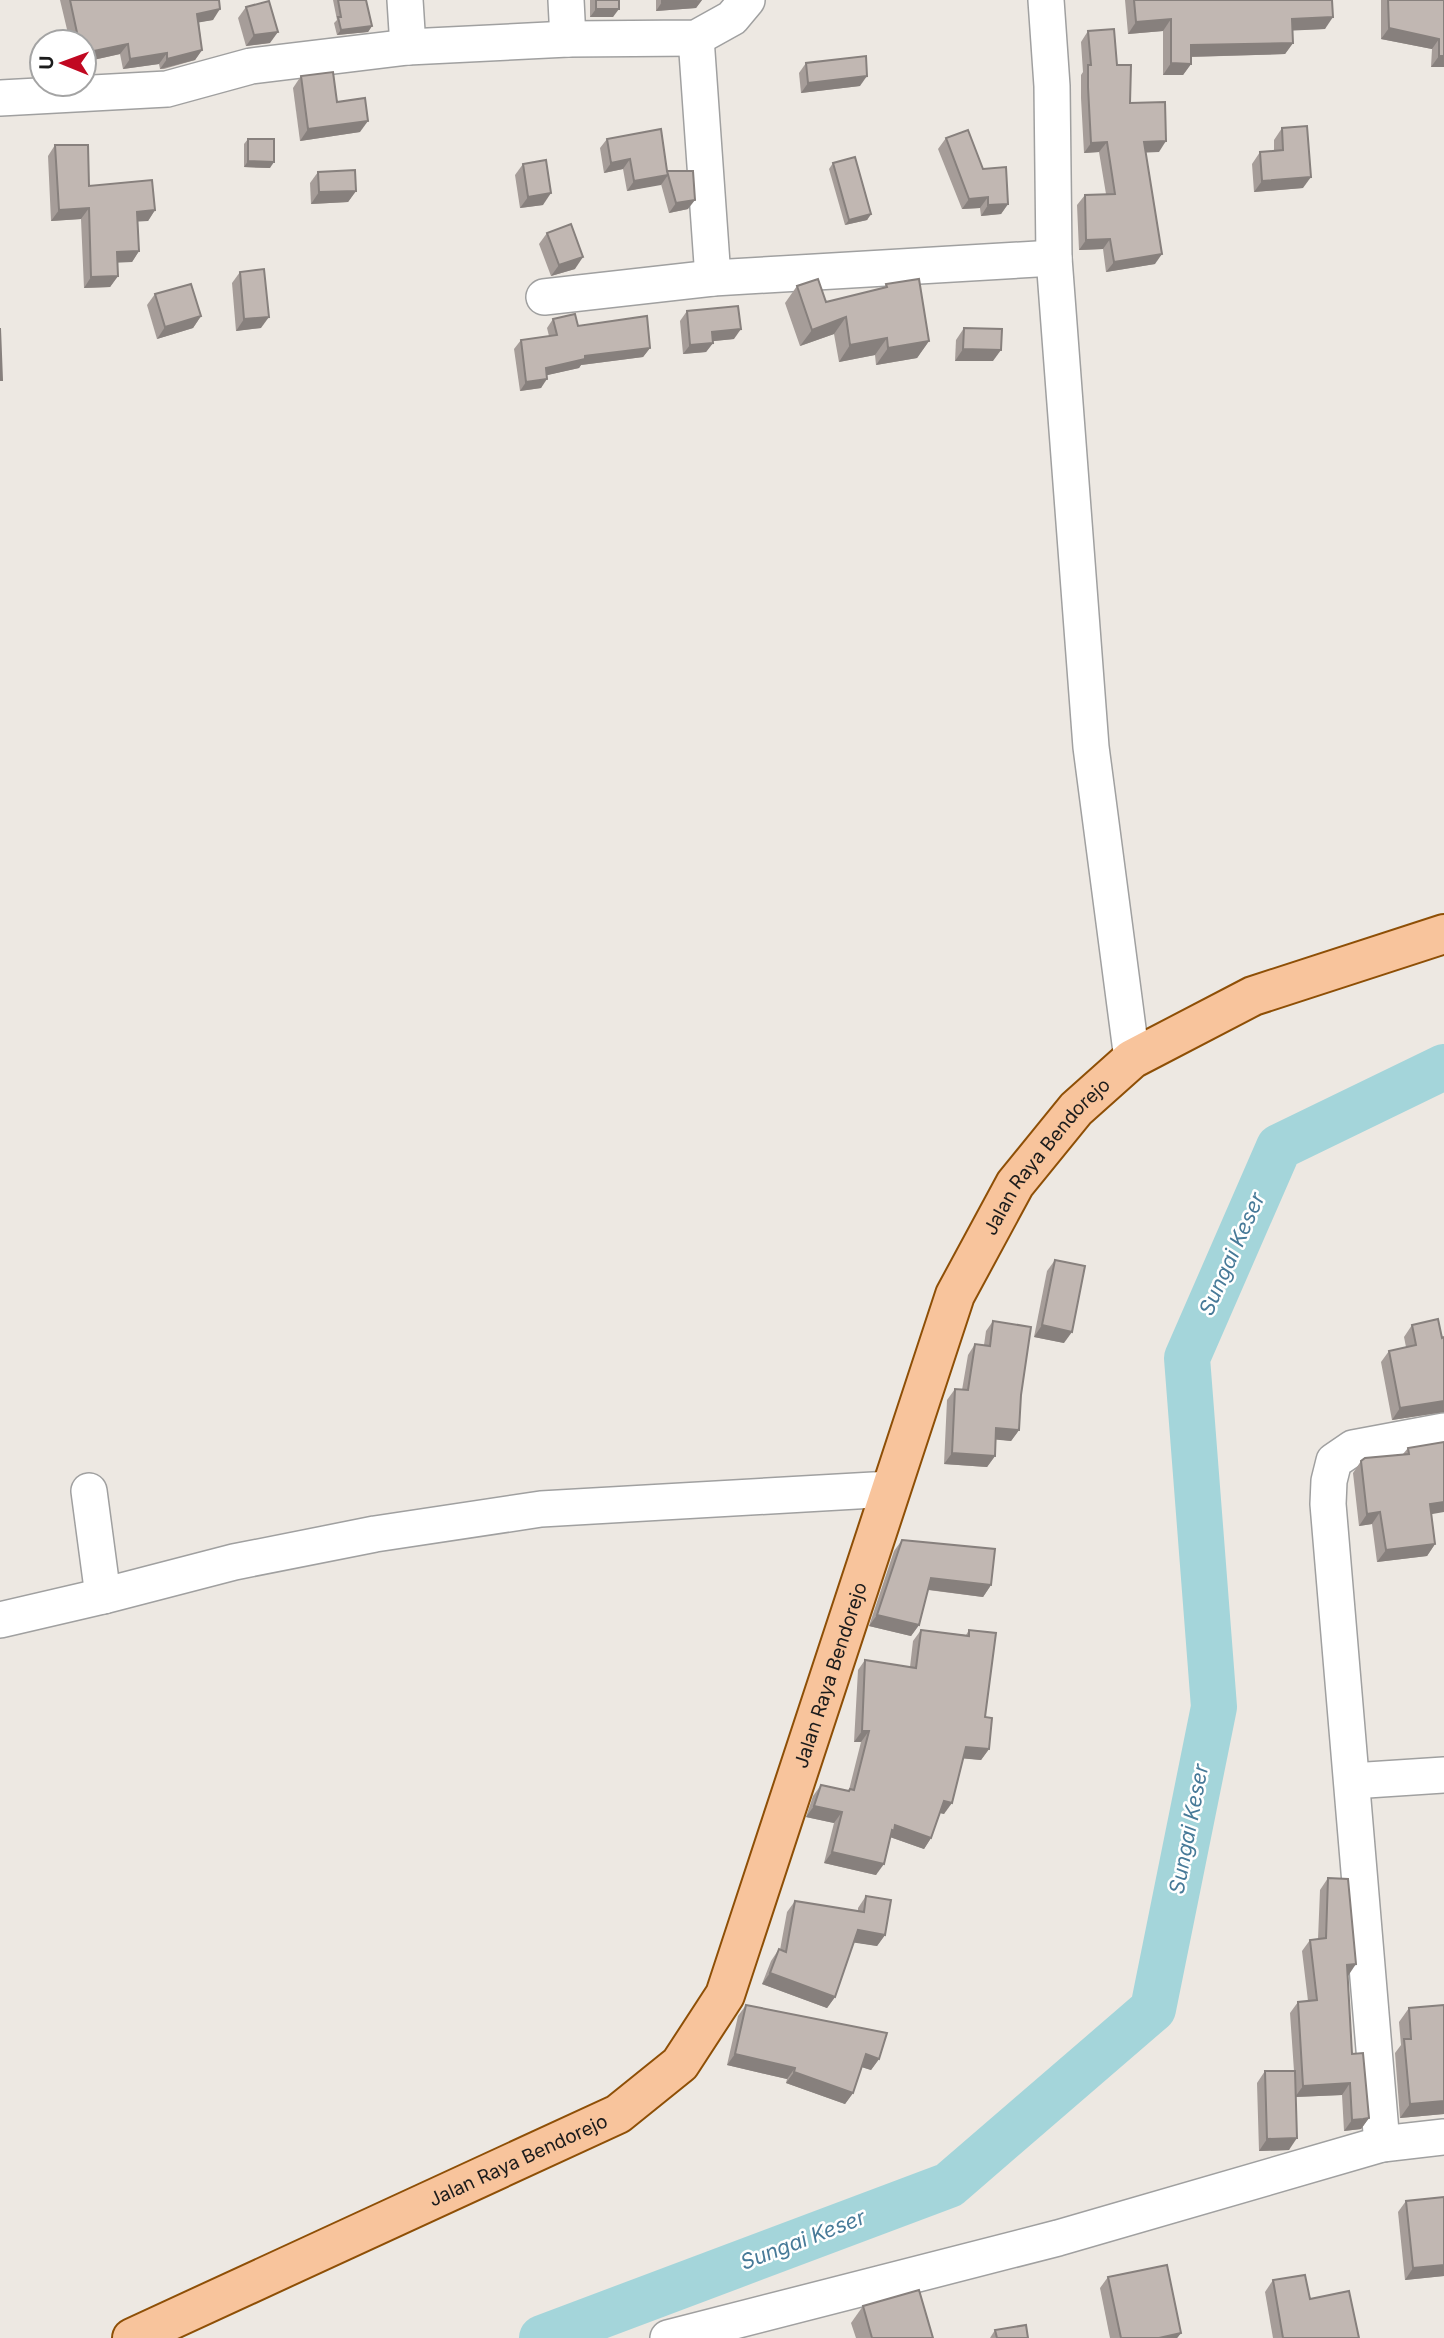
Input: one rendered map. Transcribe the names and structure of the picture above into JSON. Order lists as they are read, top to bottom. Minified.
{"streets":{"main road":["Jalan Raya Bendorejo"]},"water":["Sungai Keser"],"north":"left"}
